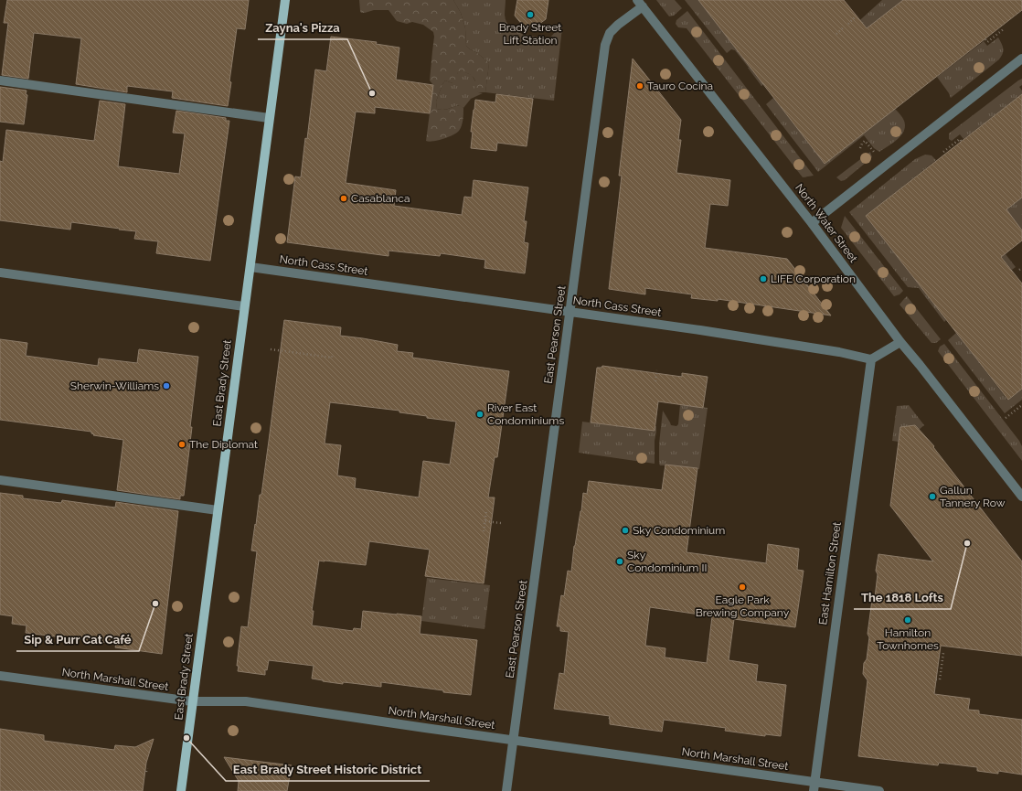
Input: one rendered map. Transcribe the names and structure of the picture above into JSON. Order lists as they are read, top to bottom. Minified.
{"streets":{"main road":["East Brady Street"],"street":["North Water Street","North Cass Street","East Pearson Street","East Hamilton Street","North Marshall Street"]},"crossings":[["North Water Street","East Pearson Street"],["North Cass Street","East Pearson Street"],["North Cass Street","East Brady Street"],["North Cass Street","East Hamilton Street"],["East Pearson Street","North Marshall Street"],["East Brady Street","North Marshall Street"],["East Hamilton Street","North Marshall Street"]],"places":["Brady Street Lift Station","Tauro Cocina","Zayna's Pizza","Casablanca","LIFE Corporation","Sherwin-Williams","River East Condominiums","The Diplomat","Gallun Tannery Row","Sky Condominium","The 1818 Lofts","Sky Condominium II","Eagle Park Brewing Company","Sip & Purr Cat Café","Hamilton Townhomes","East Brady Street Historic District"]}
